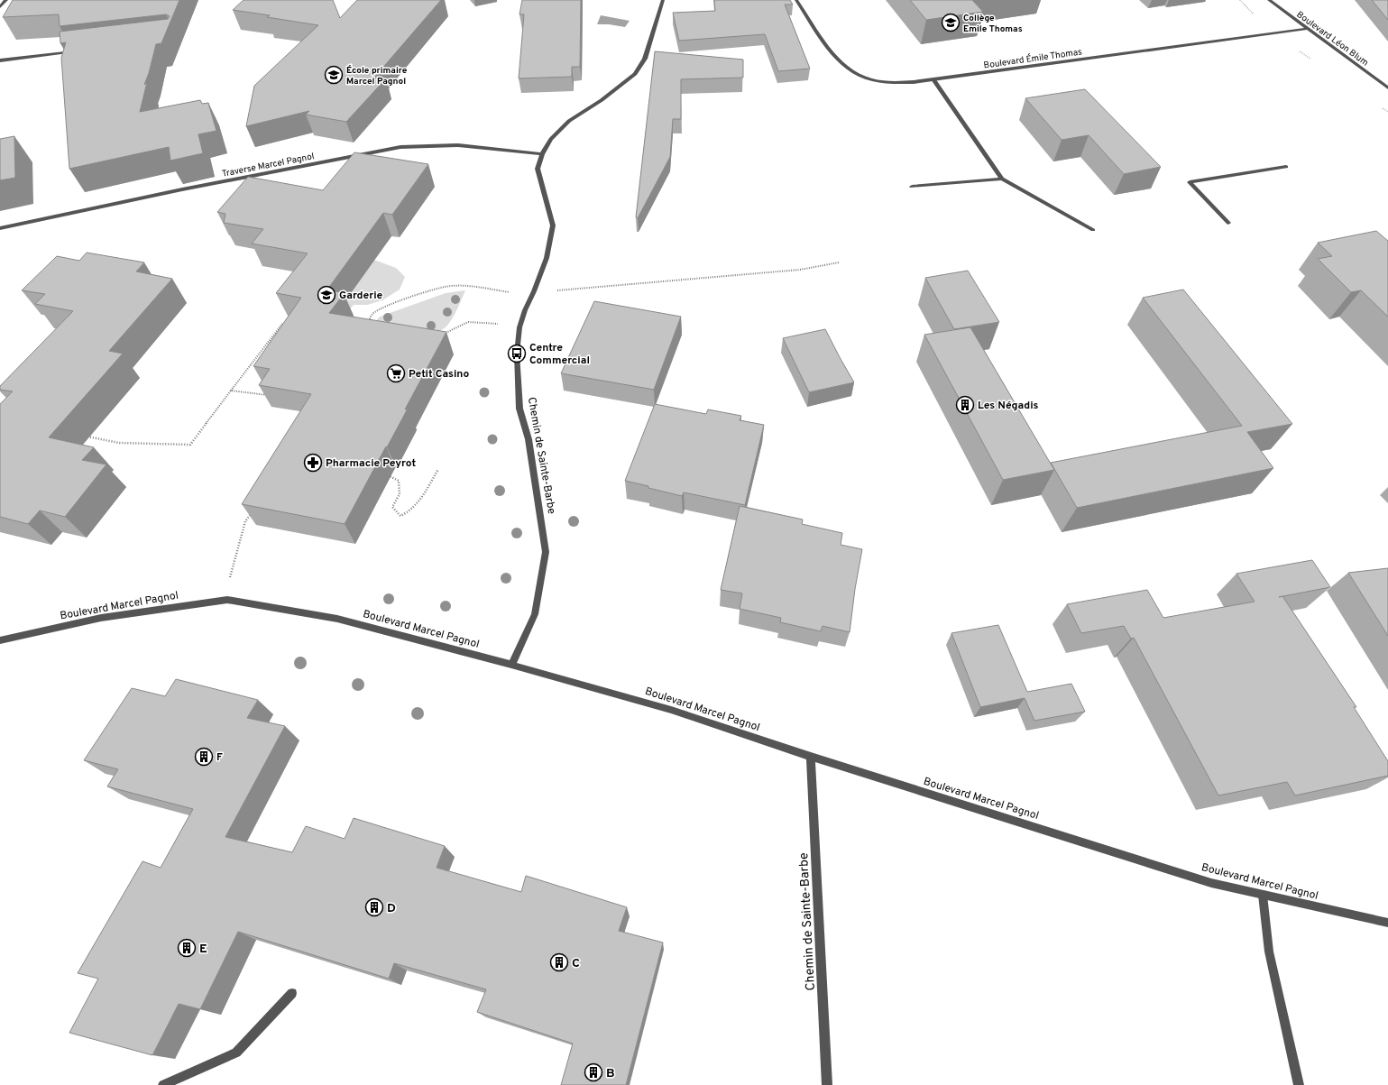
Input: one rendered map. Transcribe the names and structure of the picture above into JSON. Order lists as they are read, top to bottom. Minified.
{"streets":{"street":["Boulevard Léon Blum","Boulevard Émile Thomas","Traverse Marcel Pagnol","Chemin de Sainte-Barbe","Boulevard Marcel Pagnol"]},"crossings":[["Boulevard Léon Blum","Boulevard Émile Thomas"],["Traverse Marcel Pagnol","Chemin de Sainte-Barbe"],["Chemin de Sainte-Barbe","Boulevard Marcel Pagnol"]],"places":{"school or university":["Collège Emile Thomas","École primaire Marcel Pagnol","Garderie"],"bus stop":["Centre Commercial"],"supermarket":["Petit Casino"],"building":["Les Négadis","F","D","E","C","B"],"pharmacy":["Pharmacie Peyrot"]}}
